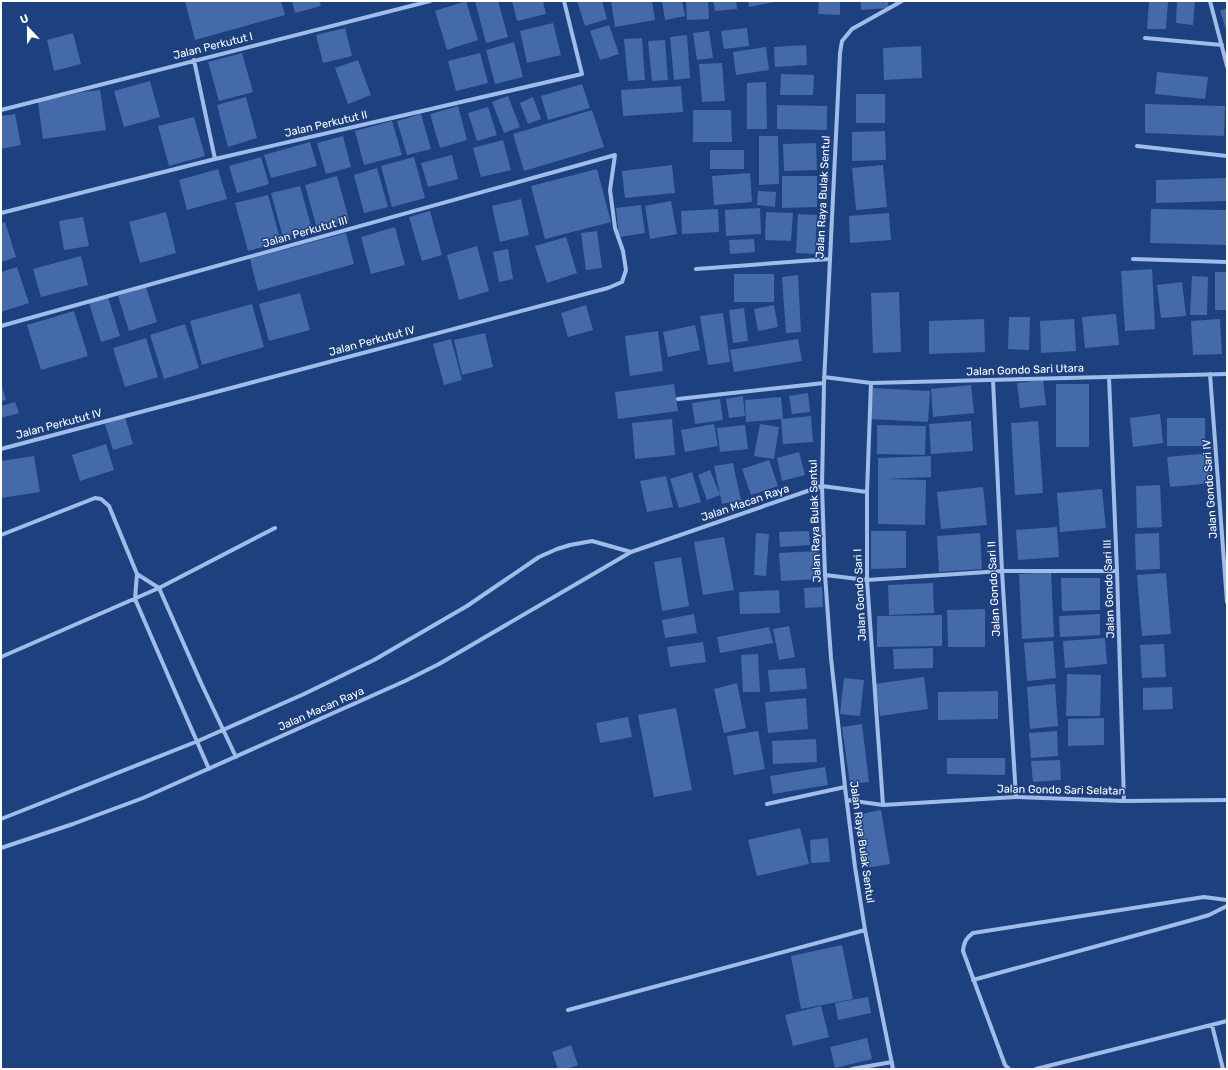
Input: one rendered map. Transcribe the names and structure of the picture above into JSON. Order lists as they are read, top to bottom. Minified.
{"streets":{"street":["Jalan Perkutut I","Jalan Perkutut II","Jalan Raya Bulak Sentul","Jalan Perkutut III","Jalan Perkutut IV","Jalan Gondo Sari Utara","Jalan Gondo Sari IV","Jalan Macan Raya","Jalan Gondo Sari II","Jalan Gondo Sari III","Jalan Gondo Sari I","Jalan Gondo Sari Selatan"]},"crossings":[["Jalan Raya Bulak Sentul","Jalan Gondo Sari Utara"],["Jalan Raya Bulak Sentul","Jalan Macan Raya"],["Jalan Raya Bulak Sentul","Jalan Gondo Sari Selatan"],["Jalan Perkutut III","Jalan Perkutut IV"],["Jalan Gondo Sari Utara","Jalan Gondo Sari IV"],["Jalan Gondo Sari Utara","Jalan Gondo Sari II"],["Jalan Gondo Sari Utara","Jalan Gondo Sari III"],["Jalan Gondo Sari Utara","Jalan Gondo Sari I"],["Jalan Macan Raya","Jalan Gondo Sari I"],["Jalan Gondo Sari II","Jalan Gondo Sari Selatan"],["Jalan Gondo Sari III","Jalan Gondo Sari Selatan"],["Jalan Gondo Sari I","Jalan Gondo Sari Selatan"]],"north":"top"}
